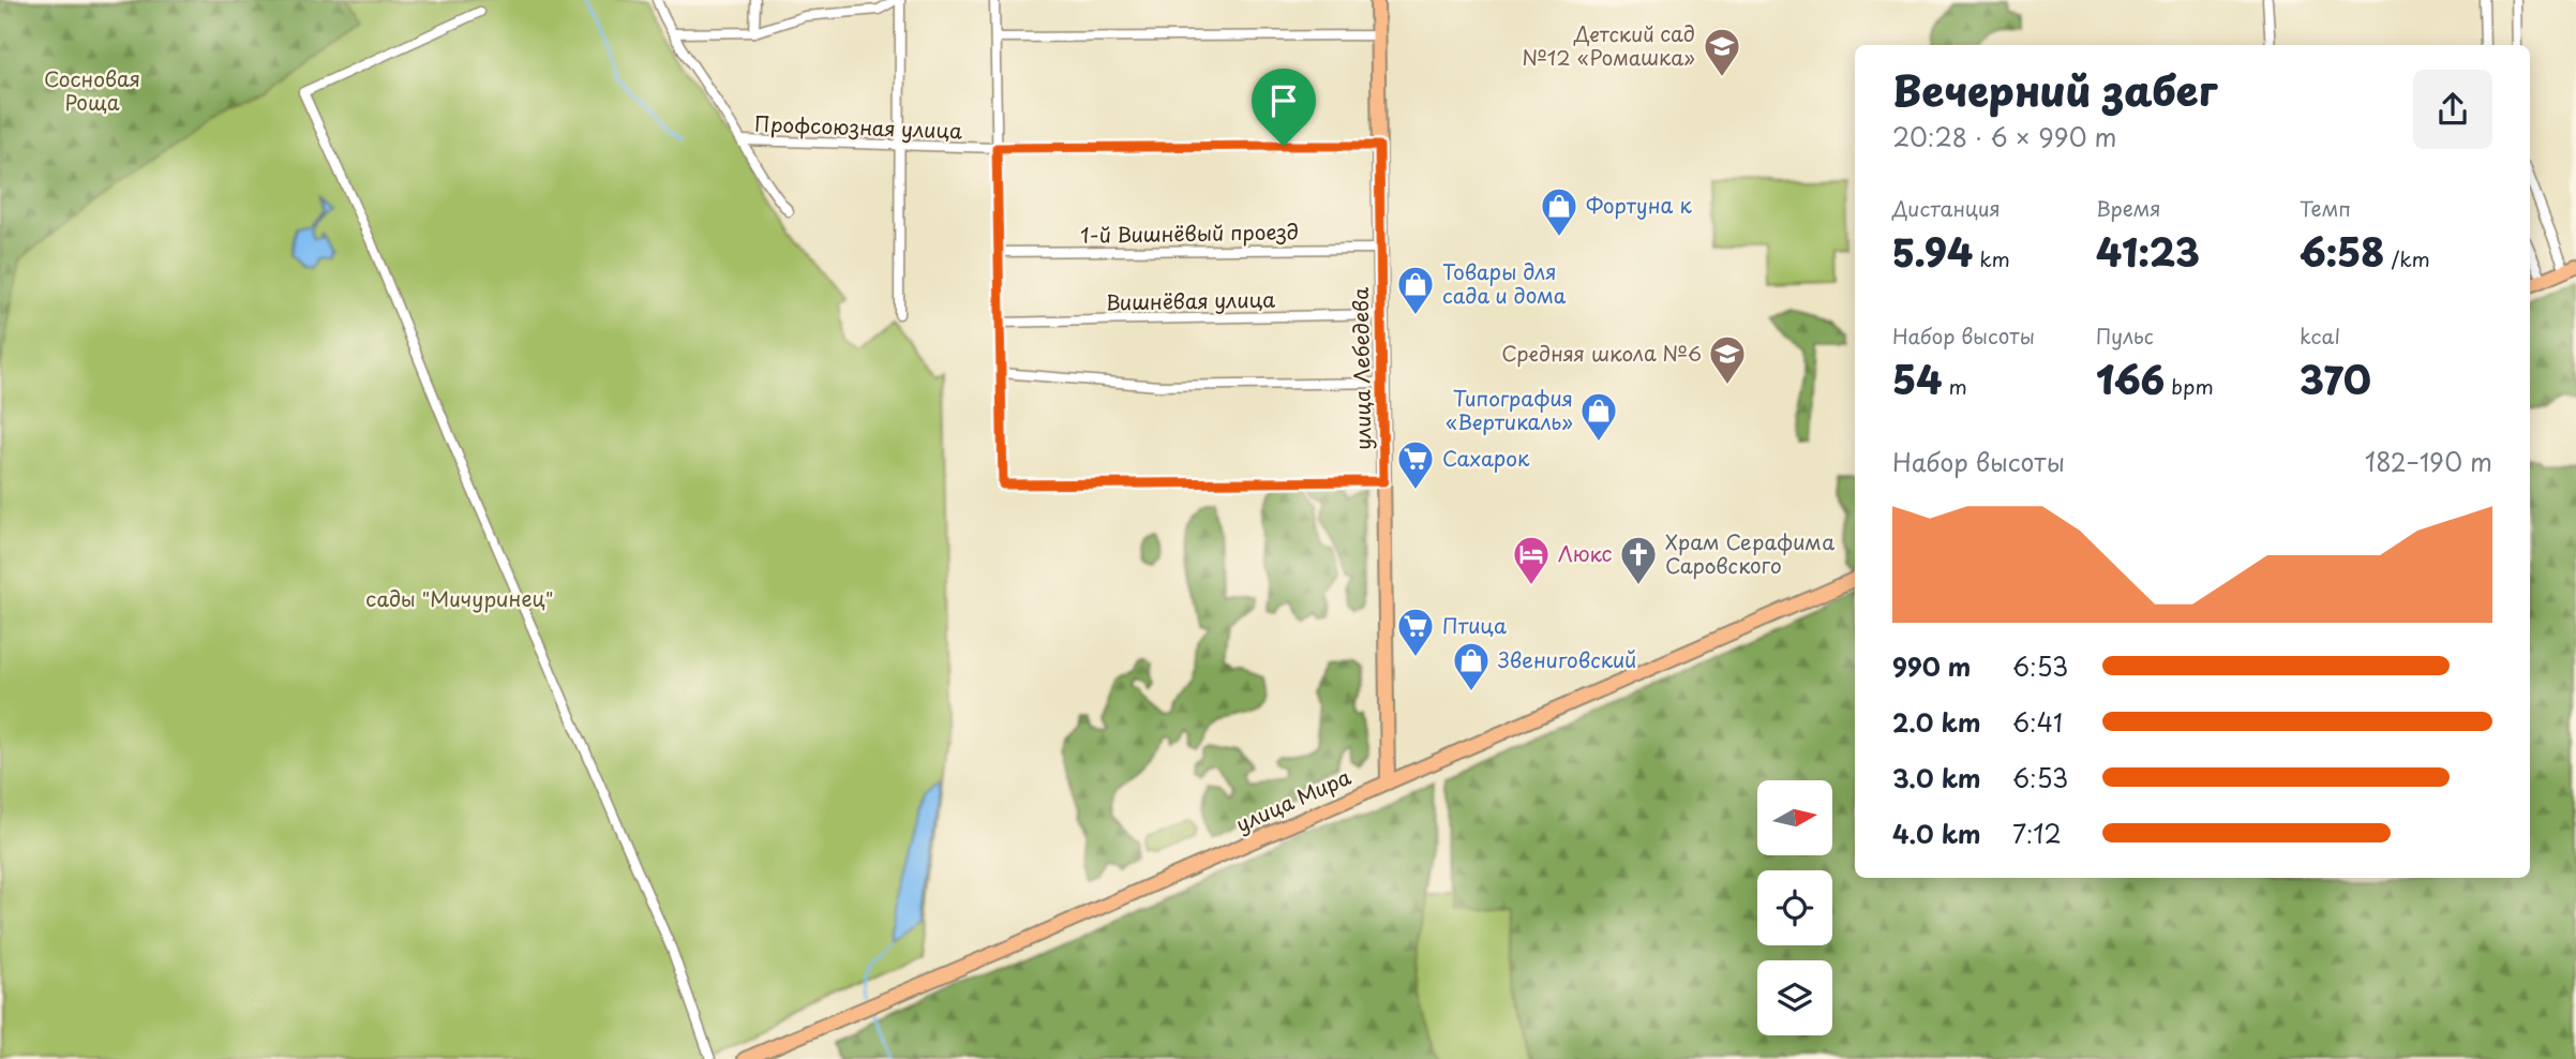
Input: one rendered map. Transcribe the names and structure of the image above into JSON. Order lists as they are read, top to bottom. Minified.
{"streets":{"main road":["улица Лебедева","улица Мира"],"street":["Профсоюзная улица","1-й Вишнёвый проезд","Вишнёвая улица"]},"crossings":[["Профсоюзная улица","улица Лебедева"],["1-й Вишнёвый проезд","улица Лебедева"],["Вишнёвая улица","улица Лебедева"],["улица Лебедева","улица Мира"]],"parks":["Сосновая Роща","сады \"Мичуринец\""],"places":{"school or university":["Детский сад №12 «Ромашка»","Средняя школа №6"],"shop":["Фортуна к","Товары для сада и дома","Типография «Вертикаль»","Звениговский"],"supermarket":["Сахарок","Птица"],"hotel":["Люкс"],"church":["Храм Серафима Саровского"]},"north":"right","page":{"heading":["Вечерний забег","20:28 · 6 × 990 m"],"stats":[["Дистанция","5.94 km"],["Время","41:23"],["Темп","6:58 /km"],["Набор высоты","54 m"],["Пульс","166 bpm"],["kcal","370"]],"chart":["Набор высоты","182–190 m"],"list":[{"name":"990 m","note":"6:53"},{"name":"2.0 km","note":"6:41"},{"name":"3.0 km","note":"6:53"},{"name":"4.0 km","note":"7:12"}]}}
